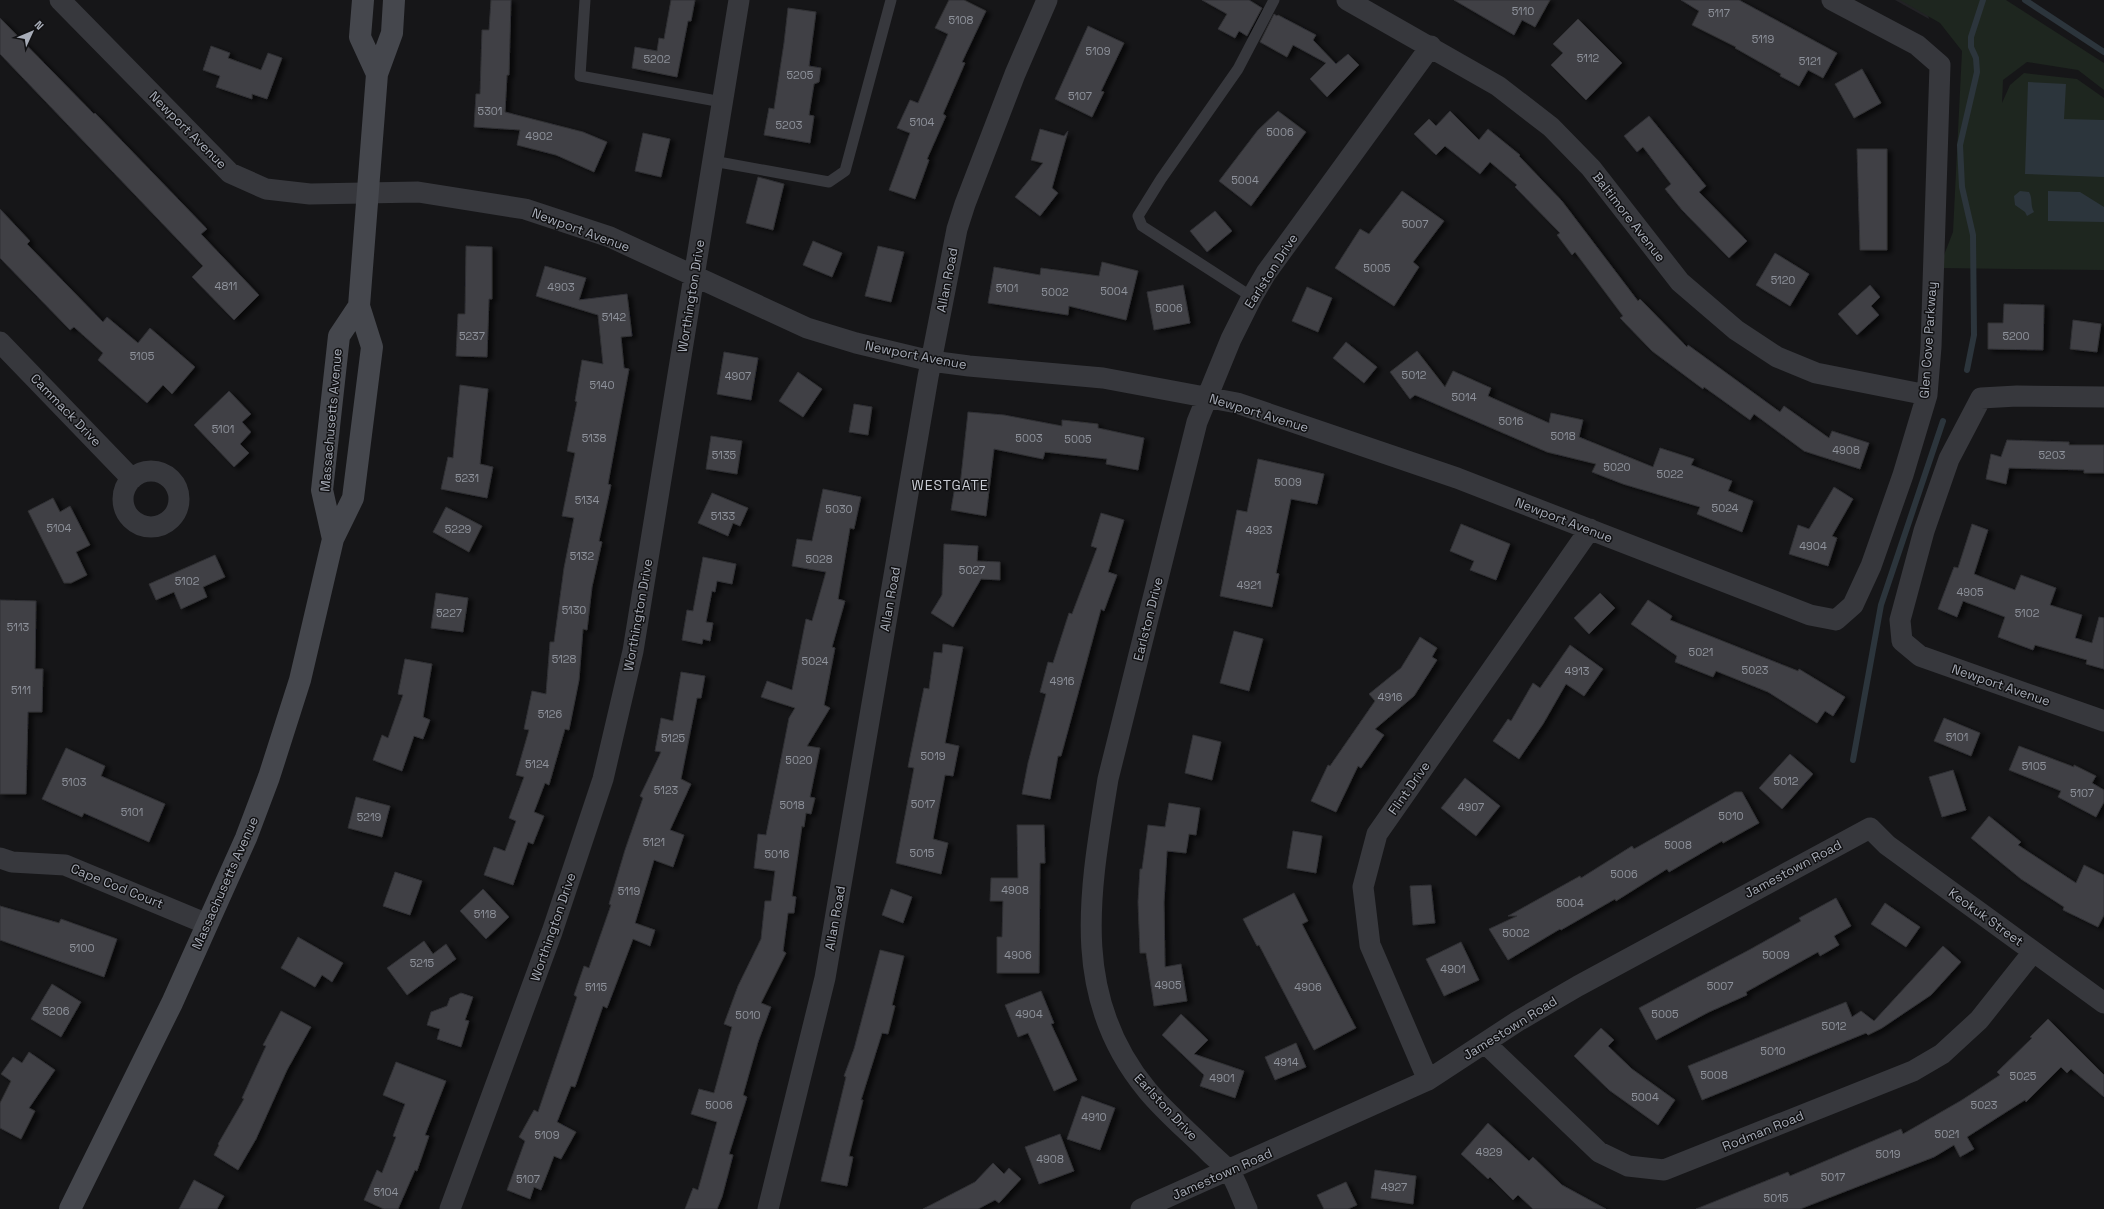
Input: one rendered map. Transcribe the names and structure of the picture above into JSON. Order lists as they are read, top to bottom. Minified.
{"streets":{"main road":["Massachusetts Avenue"],"street":["Newport Avenue","Baltimore Avenue","Earlston Drive","Allan Road","Worthington Drive","Glen Cove Parkway","Cammack Drive","Flint Drive","Jamestown Road","Cape Cod Court","Keokuk Street","Rodman Road"]},"crossings":[["Newport Avenue","Earlston Drive"],["Newport Avenue","Allan Road"],["Newport Avenue","Worthington Drive"],["Newport Avenue","Glen Cove Parkway"],["Newport Avenue","Massachusetts Avenue"],["Newport Avenue","Flint Drive"],["Baltimore Avenue","Earlston Drive"],["Baltimore Avenue","Glen Cove Parkway"],["Earlston Drive","Jamestown Road"],["Massachusetts Avenue","Cape Cod Court"],["Flint Drive","Jamestown Road"],["Jamestown Road","Keokuk Street"],["Jamestown Road","Rodman Road"],["Keokuk Street","Rodman Road"]],"districts":["WESTGATE"],"house_numbers":["5110","5117","5108","5119","5109","5112","5202","5121","5205","5107","5301","5104","5203","5006","4902","5004","5007","5005","5120","4811","4903","5101","5004","5002","5006","5142","5237","5200","5105","5012","4907","5140","5014","5016","5101","5018","5138","5003","5005","4908","5135","5203","5020","5022","5231","5009","5134","5024","5030","5133","5104","5229","4923","4904","5132","5028","5027","5102","4921","4905","5130","5227","5102","5113","5021","5128","5024","5023","4913","4916","5111","4916","5126","5101","5125","5019","5020","5124","5105","5012","5103","5123","5107","5017","5018","4907","5101","5010","5219","5121","5008","5015","5016","5006","4908","5119","5004","5118","5002","5100","4906","5009","5215","4901","4905","5007","5115","4906","5206","4904","5005","5010","5012","5010","4914","5008","5025","4901","5004","5006","5023","4910","5021","5109","4929","5019","4908","5017","5107","4927","5104","5015"],"north":"top right"}
